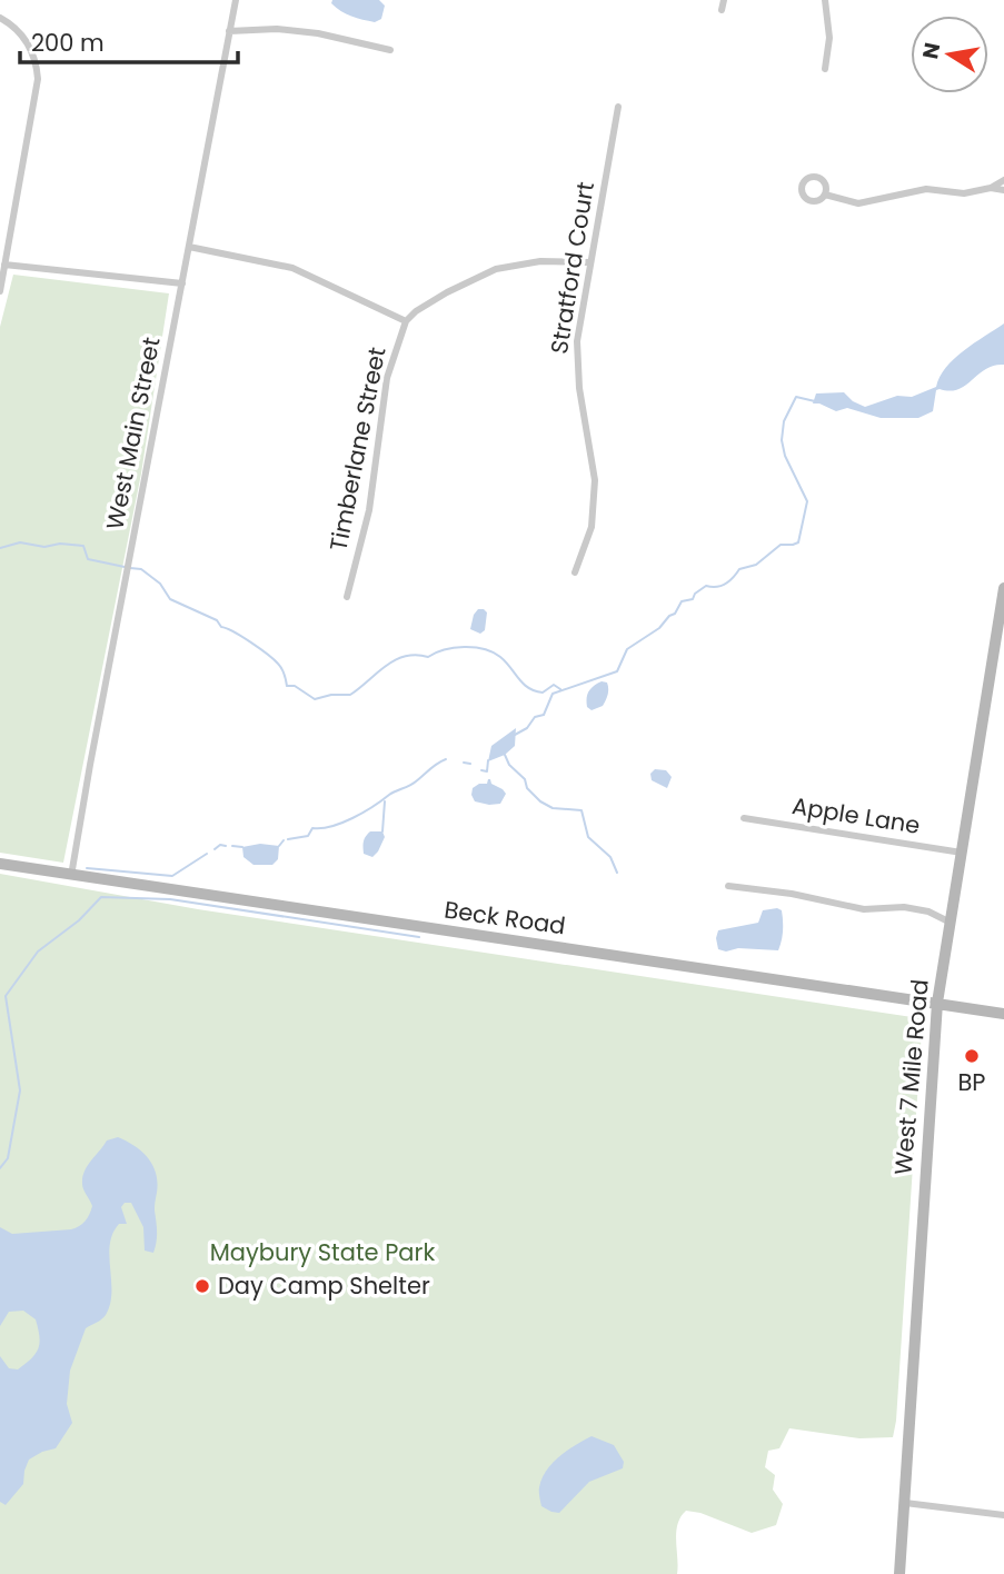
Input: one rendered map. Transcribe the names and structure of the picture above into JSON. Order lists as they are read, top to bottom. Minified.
{"streets":{"main road":["Beck Road","West 7 Mile Road"],"street":["Stratford Court","West Main Street","Timberlane Street","Apple Lane"]},"crossings":[["Stratford Court","Timberlane Street"],["West Main Street","Beck Road"],["Apple Lane","West 7 Mile Road"],["Beck Road","West 7 Mile Road"]],"parks":["Maybury State Park"],"places":["BP","Day Camp Shelter"],"scale_bar":"200 m","north":"left"}
